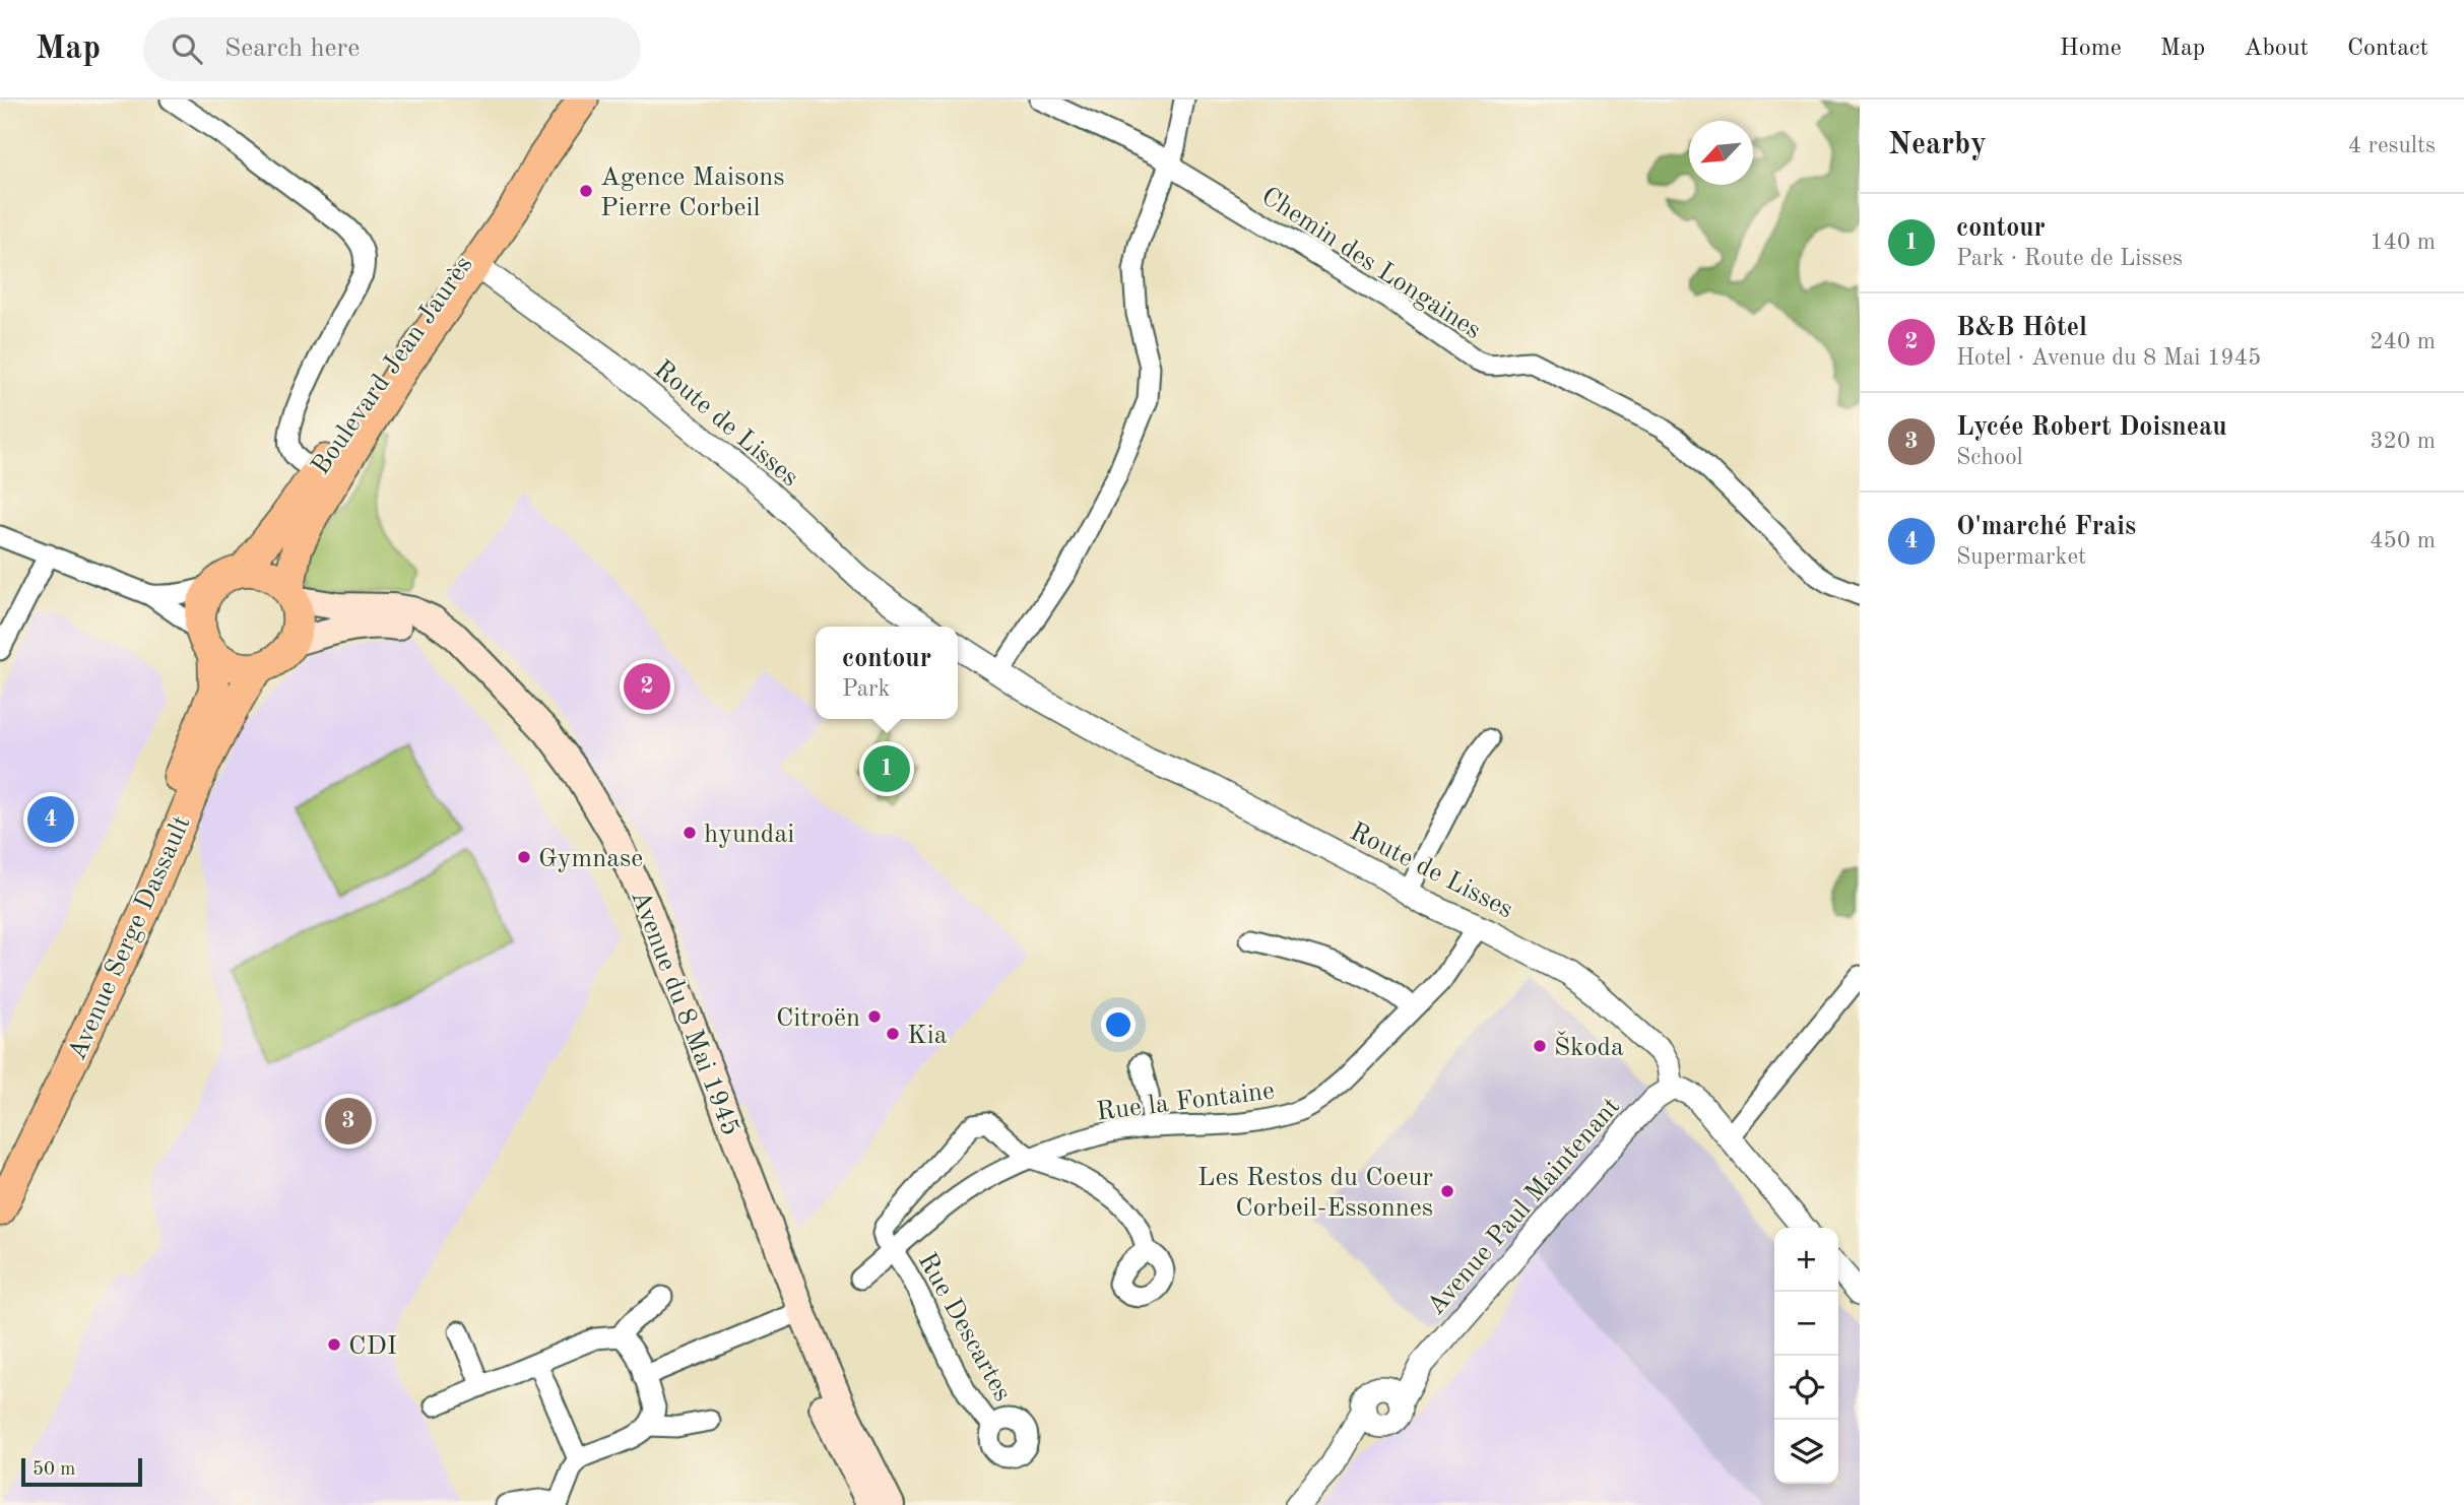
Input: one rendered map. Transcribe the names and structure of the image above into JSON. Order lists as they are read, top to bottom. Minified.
{"streets":{"main road":["Boulevard Jean Jaurès","Avenue Serge Dassault","Avenue du 8 Mai 1945"],"street":["Chemin des Longaines","Route de Lisses","Rue la Fontaine","Avenue Paul Maintenant","Rue Descartes"]},"crossings":[["Boulevard Jean Jaurès","Route de Lisses"],["Boulevard Jean Jaurès","Avenue Serge Dassault"],["Boulevard Jean Jaurès","Avenue du 8 Mai 1945"],["Route de Lisses","Rue la Fontaine"],["Route de Lisses","Avenue Paul Maintenant"],["Avenue Serge Dassault","Avenue du 8 Mai 1945"],["Rue la Fontaine","Rue Descartes"]],"places":["Agence Maisons Pierre Corbeil","hyundai","Gymnase","Citroën","Kia","Škoda","Les Restos du Coeur Corbeil-Essonnes","CDI"],"scale_bar":"50 m","north":"bottom left","page":{"header":"Map","search":"Search here","nav":["Home","Map","About","Contact"],"heading":["Nearby","4 results"],"list":[{"mark":"1","name":"contour","note":"Park · Route de Lisses","value":"140 m"},{"mark":"2","name":"B&B Hôtel","note":"Hotel · Avenue du 8 Mai 1945","value":"240 m"},{"mark":"3","name":"Lycée Robert Doisneau","note":"School","value":"320 m"},{"mark":"4","name":"O'marché Frais","note":"Supermarket","value":"450 m"}],"popup":["contour","Park"],"pins":["2","1","4","3"],"map_buttons":["+","−"],"scale":"50 m"}}
